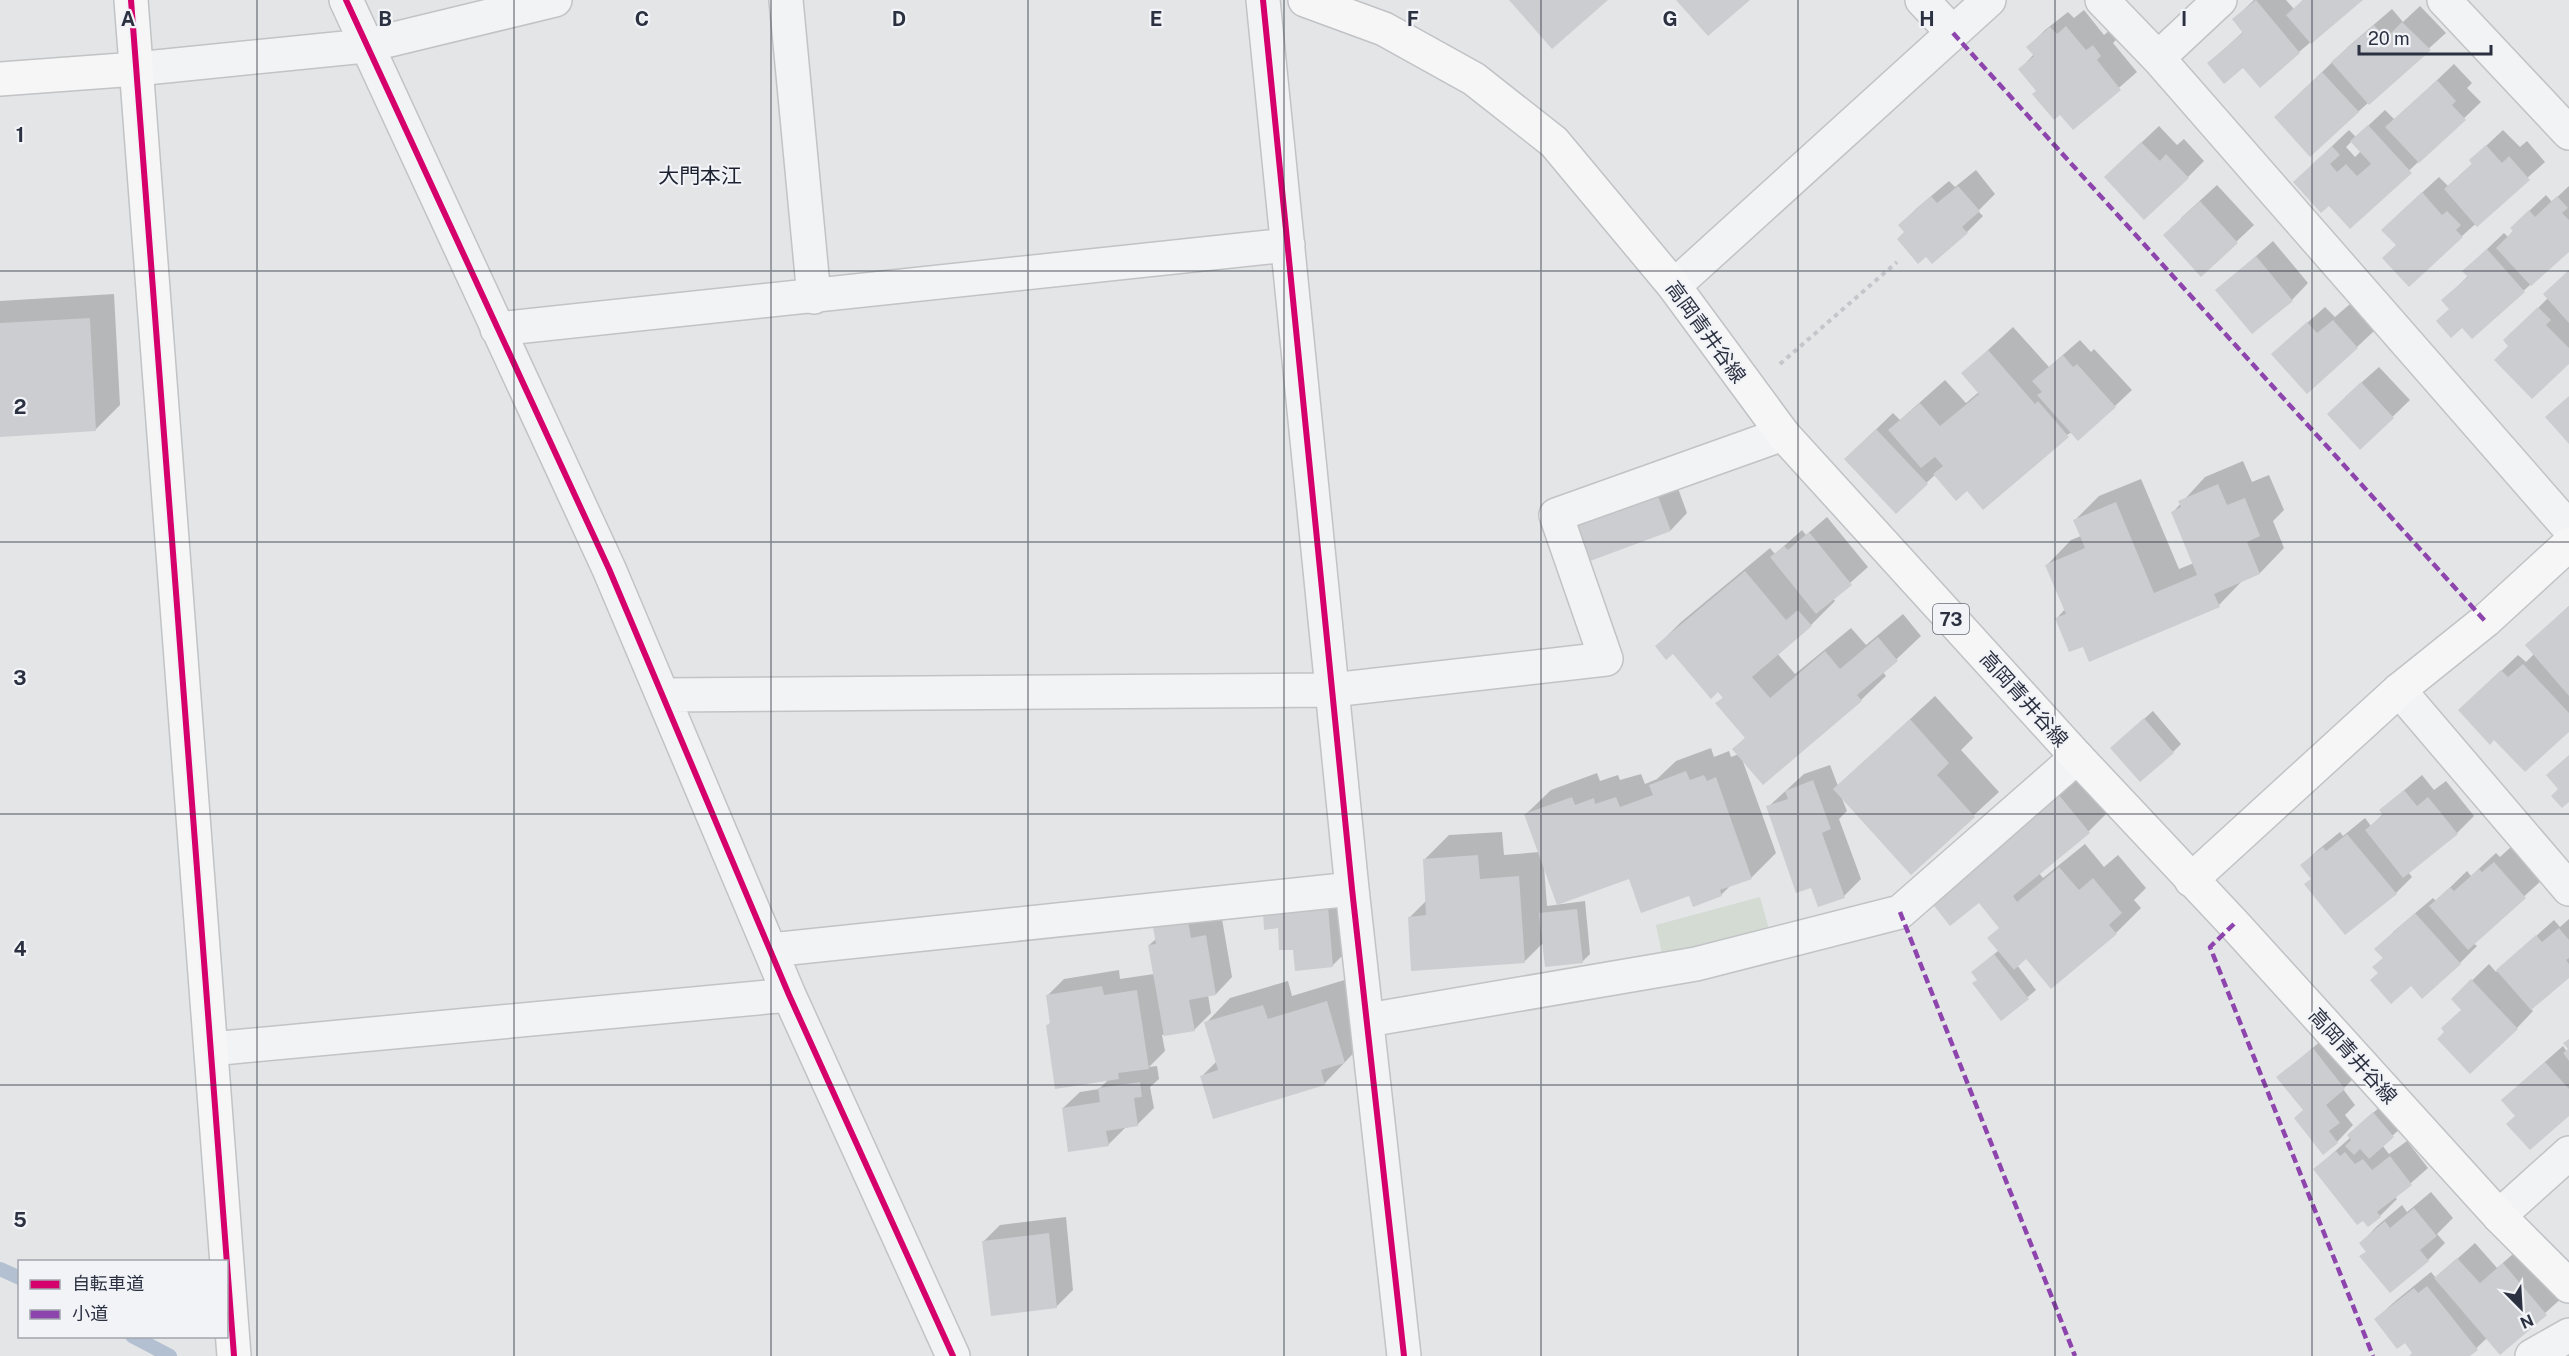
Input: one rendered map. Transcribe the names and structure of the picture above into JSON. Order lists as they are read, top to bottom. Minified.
{"streets":{"street":["高岡青井谷線","73"]},"districts":["大門本江"],"legend":["自転車道","小道"],"scale_bar":"20 m","north":"bottom right","grid":{"columns":["A","B","C","D","E","F","G","H","I"],"rows":["1","2","3","4","5"]}}
